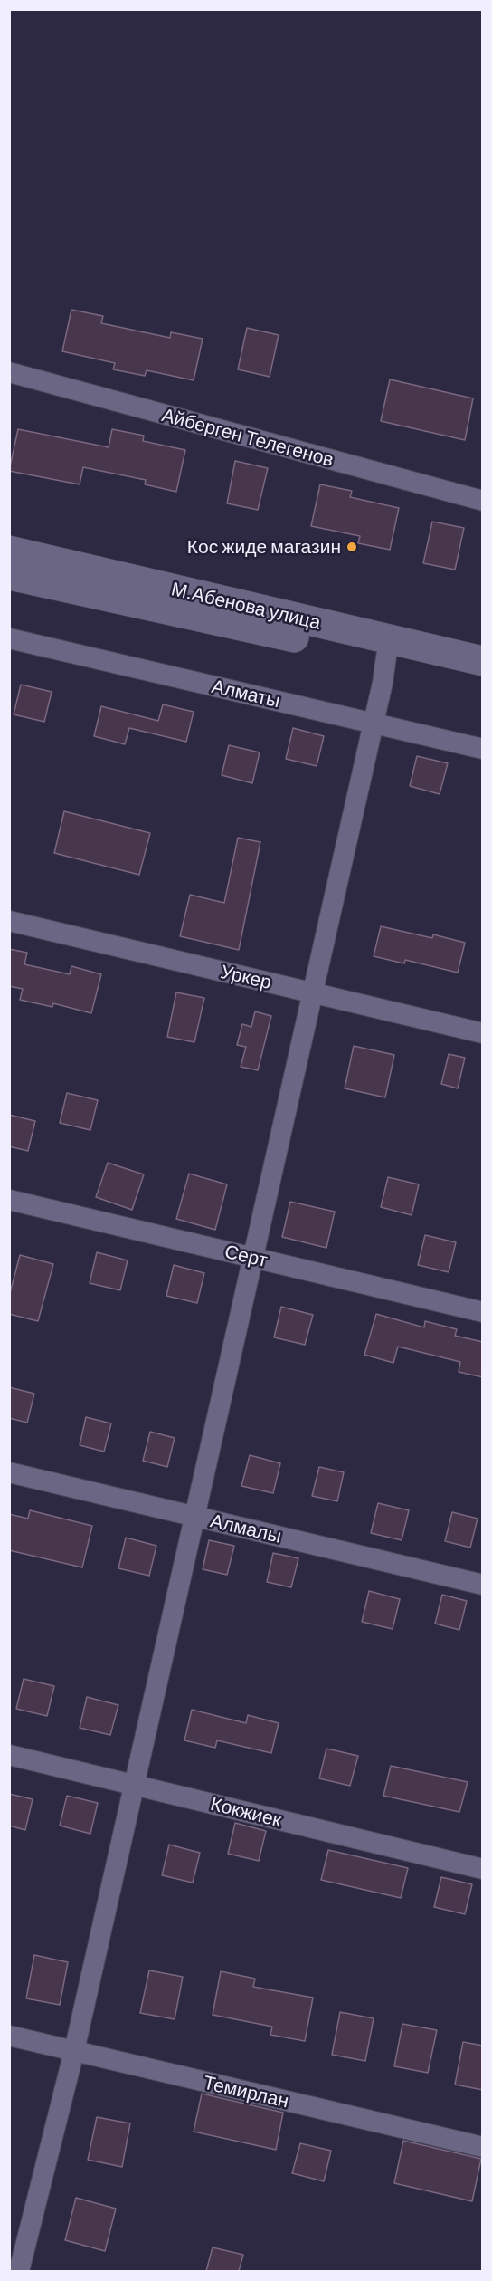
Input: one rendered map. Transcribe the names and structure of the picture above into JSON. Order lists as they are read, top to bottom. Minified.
{"streets":{"main road":["М.Абенова улица"],"street":["Айберген Телегенов","Алматы","Уркер","Серт","Алмалы","Кокжиек","Темирлан"]},"places":["Кос жиде магазин"]}
